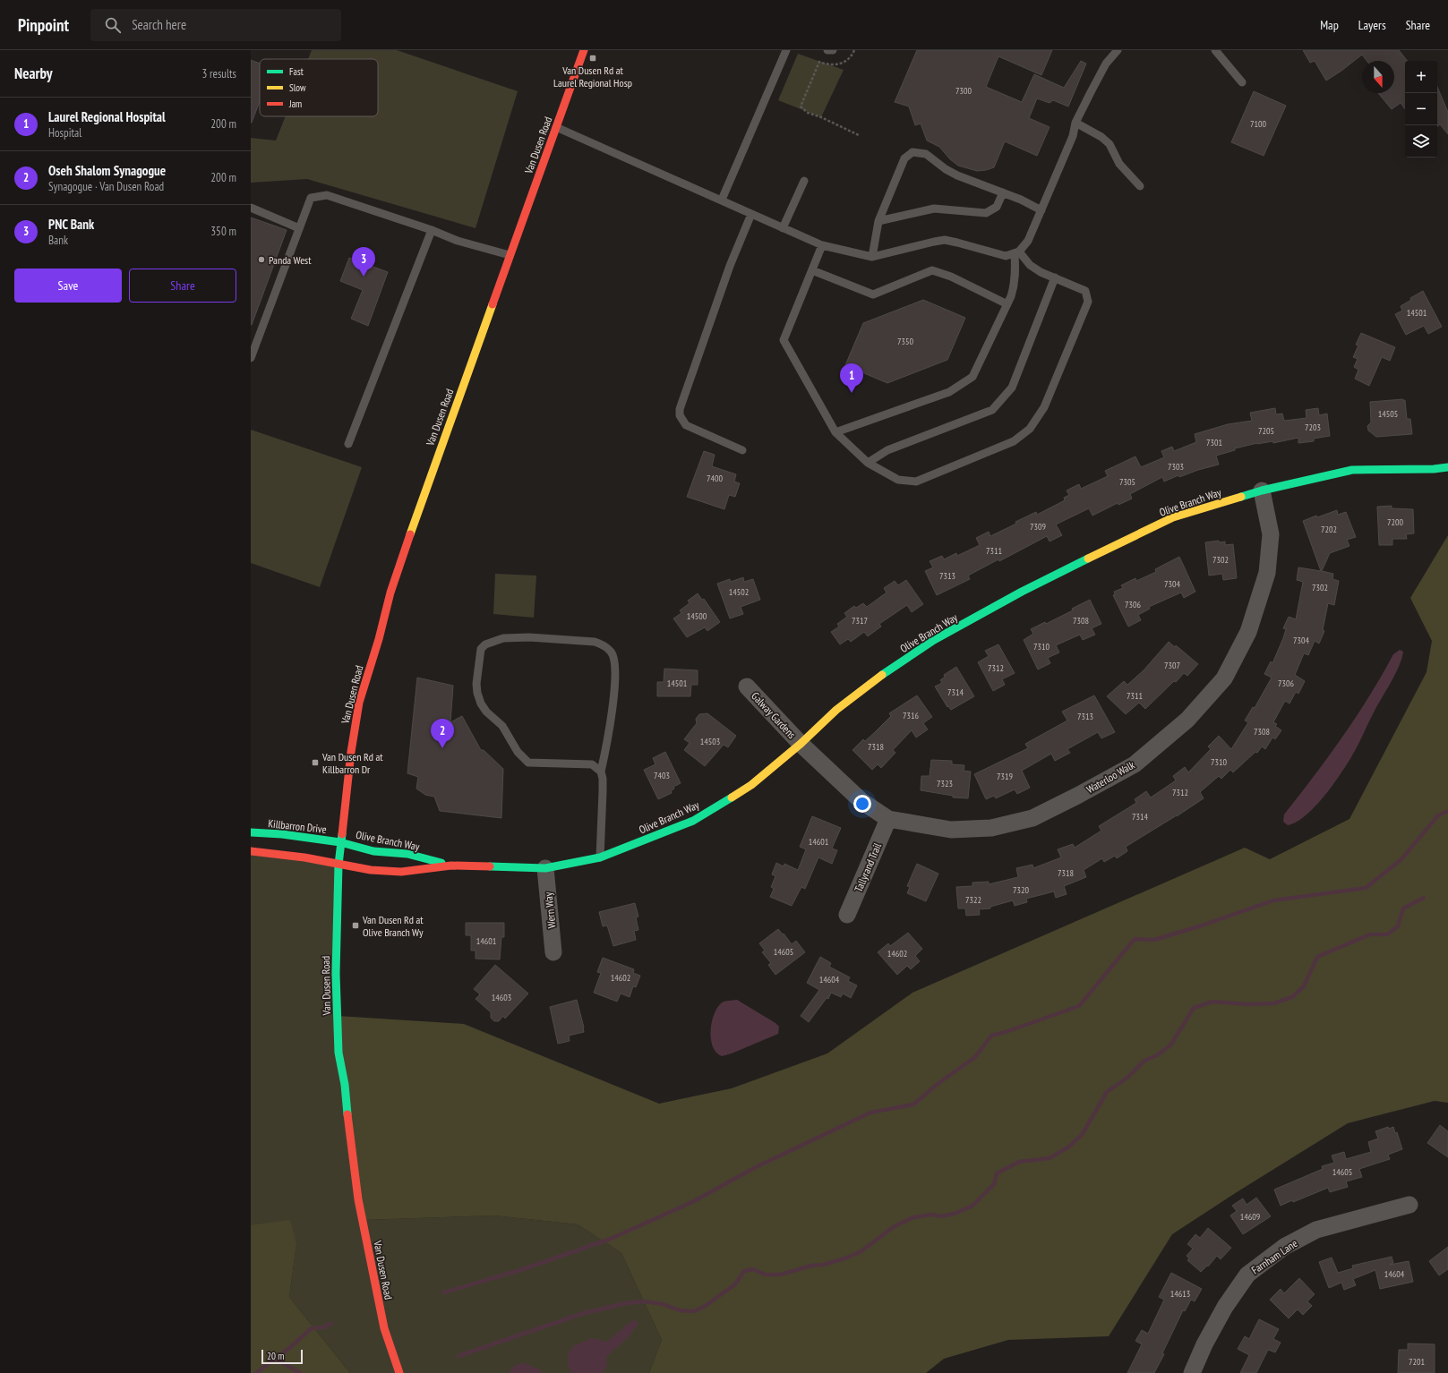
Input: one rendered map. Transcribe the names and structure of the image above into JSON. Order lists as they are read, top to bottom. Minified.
{"streets":{"street":["Van Dusen Road","Olive Branch Way","Galway Gardens","Waterloo Walk","Killbarron Drive","Tallyrand Trail","Wern Way","Farnham Lane"]},"crossings":[["Van Dusen Road","Olive Branch Way"],["Van Dusen Road","Killbarron Drive"],["Olive Branch Way","Galway Gardens"],["Olive Branch Way","Waterloo Walk"],["Olive Branch Way","Killbarron Drive"],["Olive Branch Way","Wern Way"],["Galway Gardens","Waterloo Walk"],["Waterloo Walk","Tallyrand Trail"]],"places":{"transit":["Van Dusen Rd at Laurel Regional Hosp","Van Dusen Rd at Killbarron Dr","Van Dusen Rd at Olive Branch Wy"],"other":["Panda West"]},"house_numbers":["7300","7100","14501","7350","14505","7203","7205","7301","7303","7400","7305","7200","7309","7202","7311","7302","7313","7304","7302","14502","7306","14500","7317","7308","7304","7310","7307","7312","14501","7306","7314","7311","7316","7313","7308","14503","7318","7310","7403","7319","7323","7312","7314","14601","7318","7320","7322","14601","14605","14602","14602","14604","14603","14605","14609","14604","14613","7201"],"legend":["Fast","Slow","Jam"],"scale_bar":"20 m","north":"bottom","page":{"header":"Pinpoint","search":"Search here","nav":["Map","Layers","Share"],"heading":["Nearby","3 results"],"map_buttons":["+","−"],"list":[{"mark":"1","name":"Laurel Regional Hospital","note":"Hospital","value":"200 m"},{"mark":"2","name":"Oseh Shalom Synagogue","note":"Synagogue · Van Dusen Road","value":"200 m"},{"mark":"3","name":"PNC Bank","note":"Bank","value":"350 m"}],"pins":["3","1","2"],"buttons":["Save","Share"],"scale":"20 m"}}
